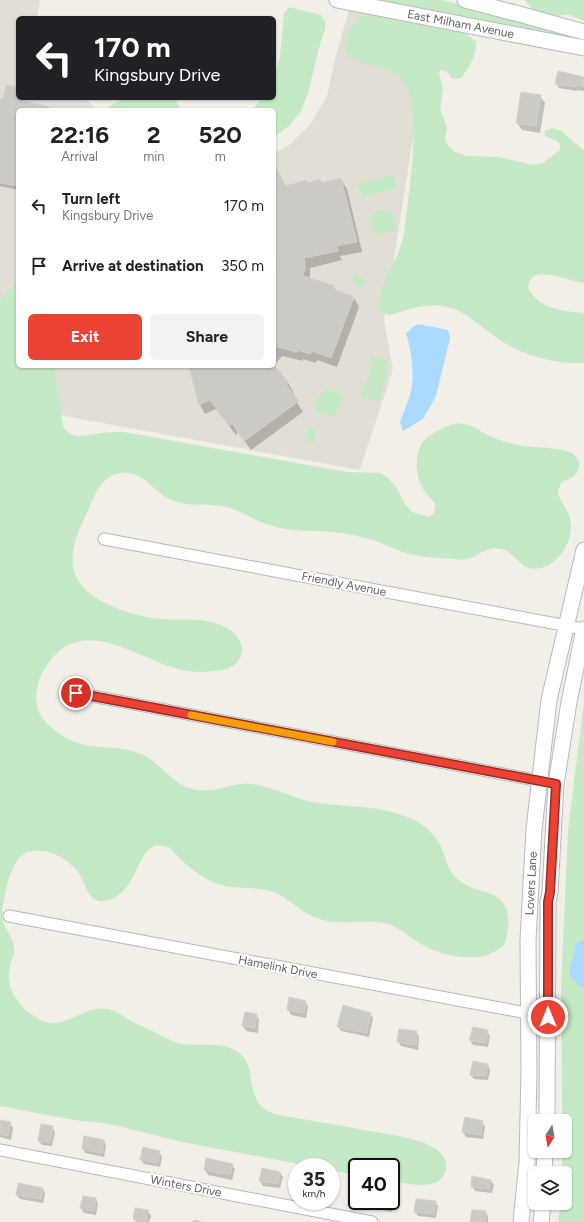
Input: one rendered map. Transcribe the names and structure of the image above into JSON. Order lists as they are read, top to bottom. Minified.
{"streets":{"street":["East Milham Avenue","Friendly Avenue","Lovers Lane","Hamelink Drive","Winters Drive"]},"crossings":[["Friendly Avenue","Lovers Lane"],["Lovers Lane","Hamelink Drive"]],"north":"bottom","page":{"turn":["170 m","Kingsbury Drive"],"eta":["22:16","Arrival","2","min","520","m"],"list":[{"name":"Turn left","note":"Kingsbury Drive","value":"170 m"},{"name":"Arrive at destination","value":"350 m"}],"buttons":["Exit","Share"],"speed":"35 km/h","limit":"40"}}
